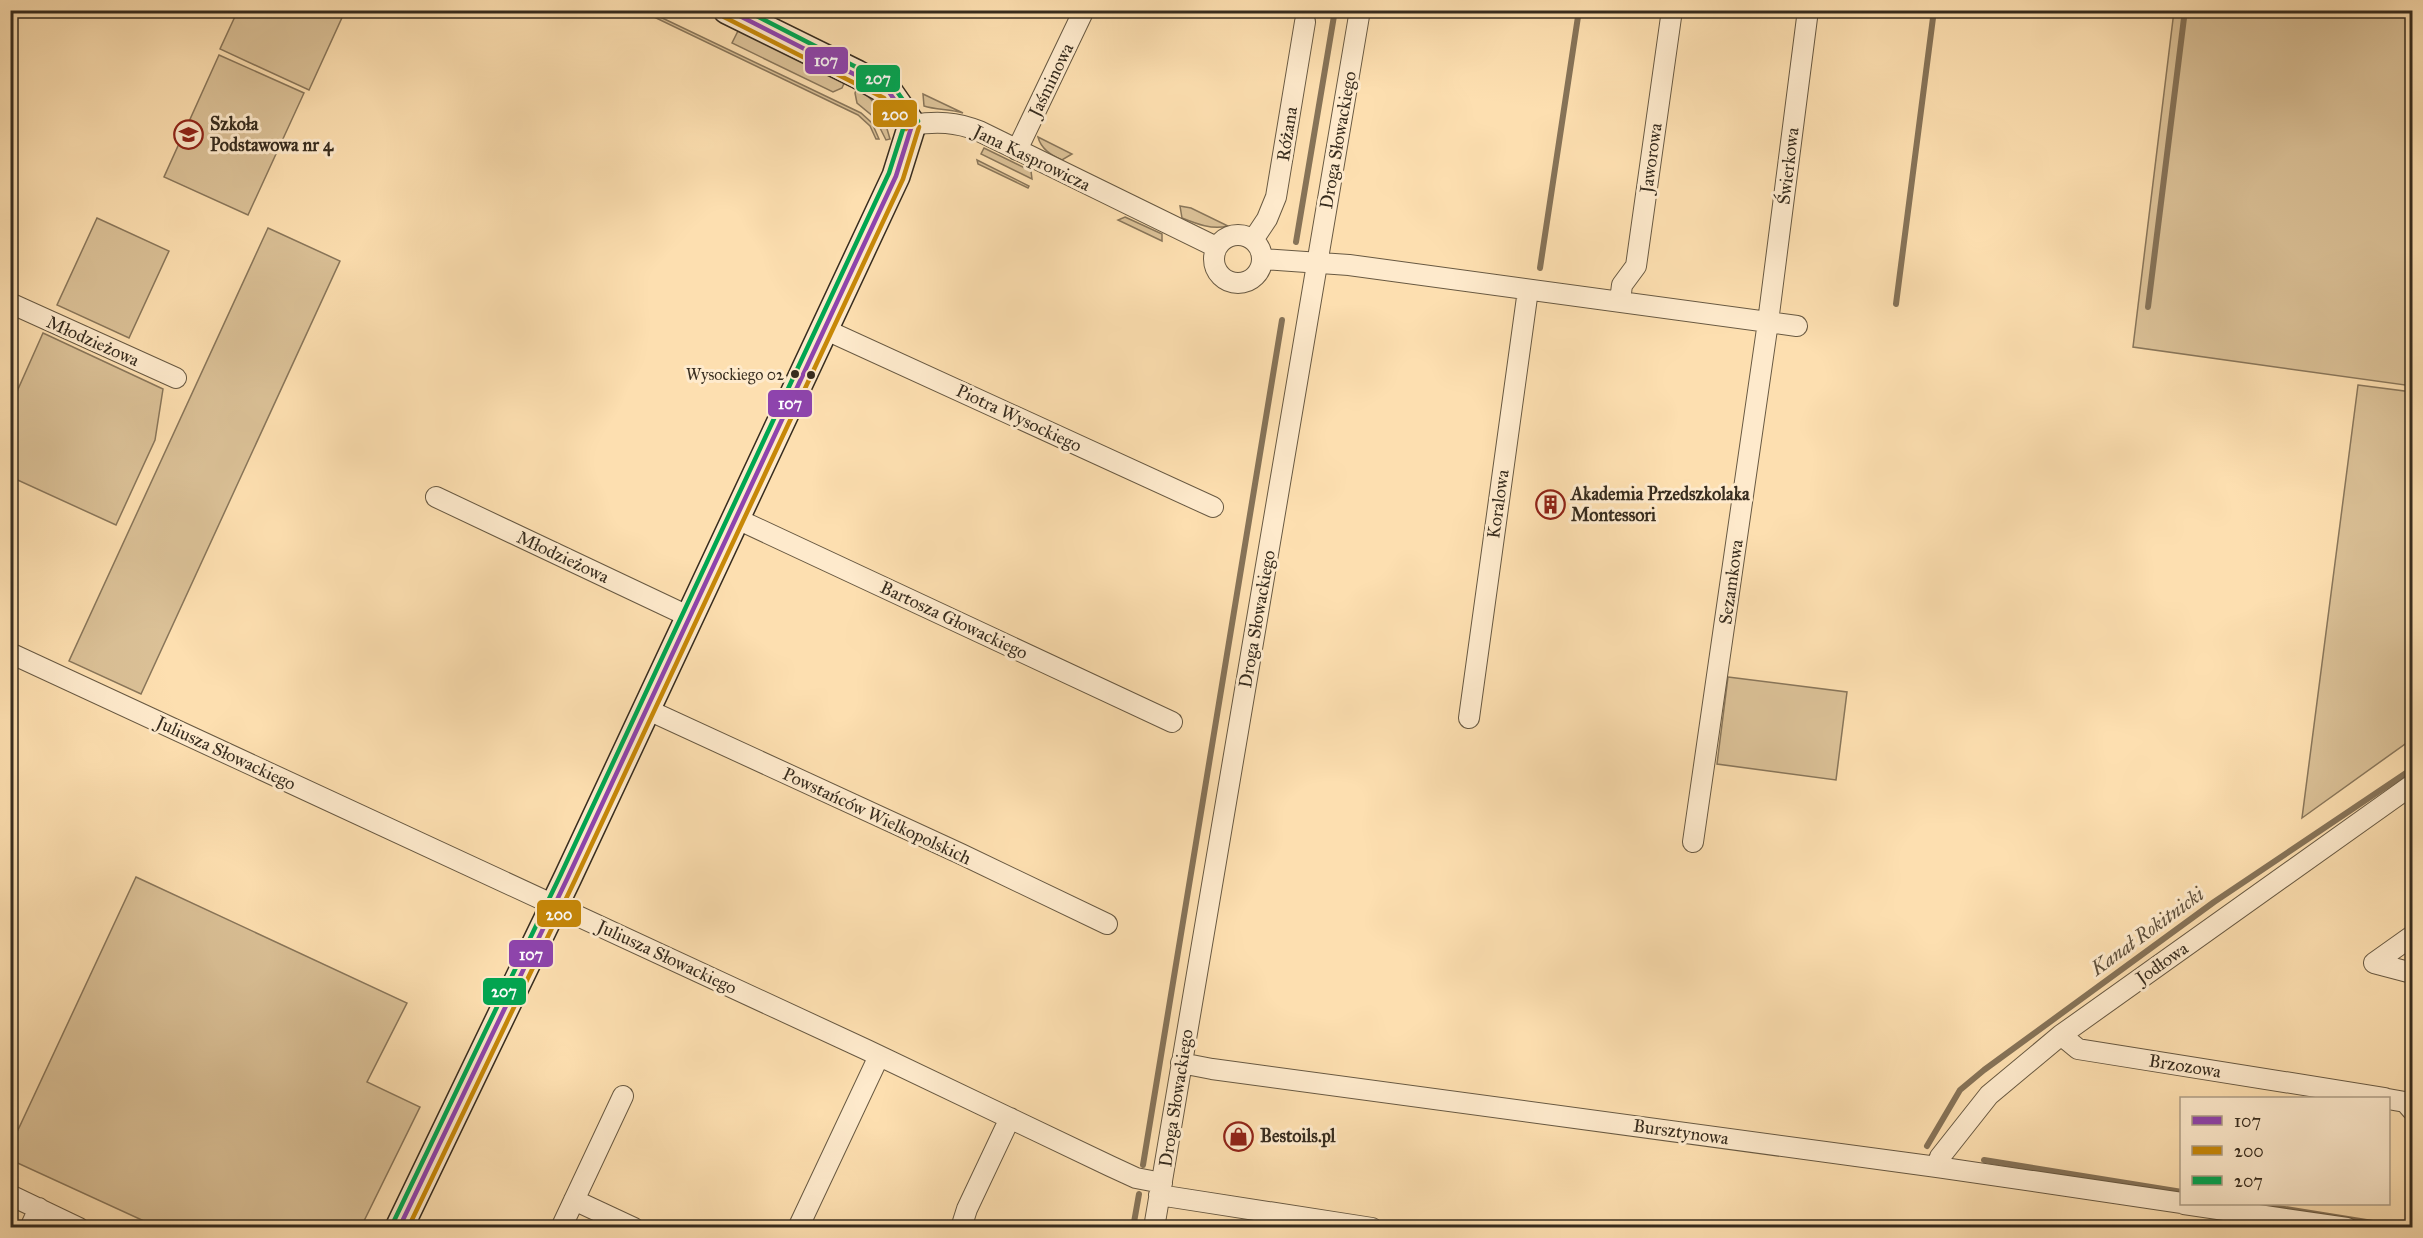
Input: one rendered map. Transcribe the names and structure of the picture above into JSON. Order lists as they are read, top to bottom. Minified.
{"streets":{"street":["Jaśminowa","Różana","Droga Słowackiego","Jana Kasprowicza","Jaworowa","Świerkowa","Młodzieżowa","Piotra Wysockiego","Koralowa","Sezamkowa","Bartosza Głowackiego","Juliusza Słowackiego","Powstańców Wielkopolskich","Jodłowa","Brzozowa","Bursztynowa"]},"crossings":[["Jaśminowa","Jana Kasprowicza"],["Różana","Jana Kasprowicza"],["Droga Słowackiego","Juliusza Słowackiego"],["Droga Słowackiego","Bursztynowa"],["Świerkowa","Sezamkowa"],["Jodłowa","Brzozowa"],["Jodłowa","Bursztynowa"]],"water":["Kanał Rokitnicki"],"places":{"school or university":["Szkoła Podstawowa nr 4"],"other":["Wysockiego 02"],"building":["Akademia Przedszkolaka Montessori"],"shop":["Bestoils.pl"]},"lines":["transit line 107","transit line 207","transit line 200"],"legend":["107","200","207"]}
